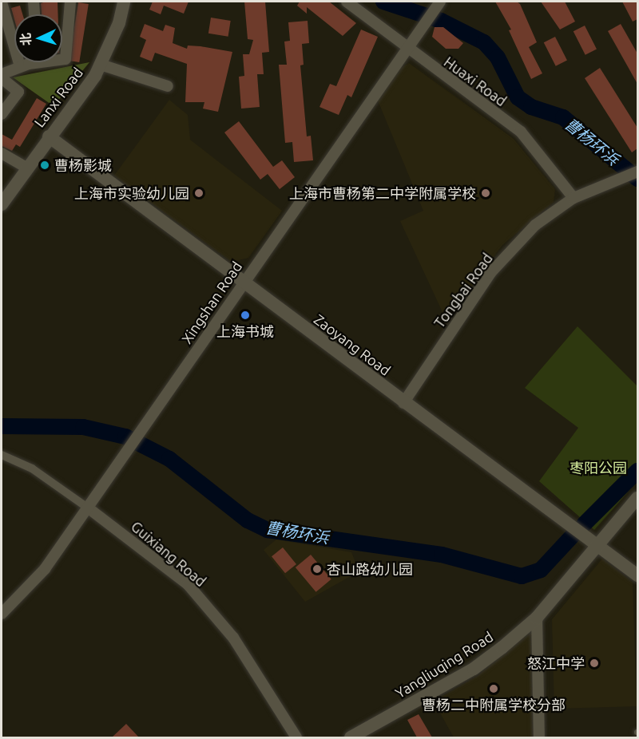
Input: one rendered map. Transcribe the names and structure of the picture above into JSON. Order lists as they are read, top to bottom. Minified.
{"streets":{"street":["Huaxi Road","Lanxi Road","Tongbai Road","Xingshan Road","Zaoyang Road","Guixiang Road","Yangliuqing Road"]},"crossings":[["Huaxi Road","Tongbai Road"],["Huaxi Road","Xingshan Road"],["Lanxi Road","Zaoyang Road"],["Tongbai Road","Zaoyang Road"],["Xingshan Road","Zaoyang Road"],["Xingshan Road","Guixiang Road"],["Zaoyang Road","Yangliuqing Road"]],"water":["曹杨环浜"],"parks":["枣阳公园"],"places":["曹杨影城","上海市实验幼儿园","上海市曹杨第二中学附属学校","上海书城","杏山路幼儿园","怒江中学","曹杨二中附属学校分部"],"north":"left"}
